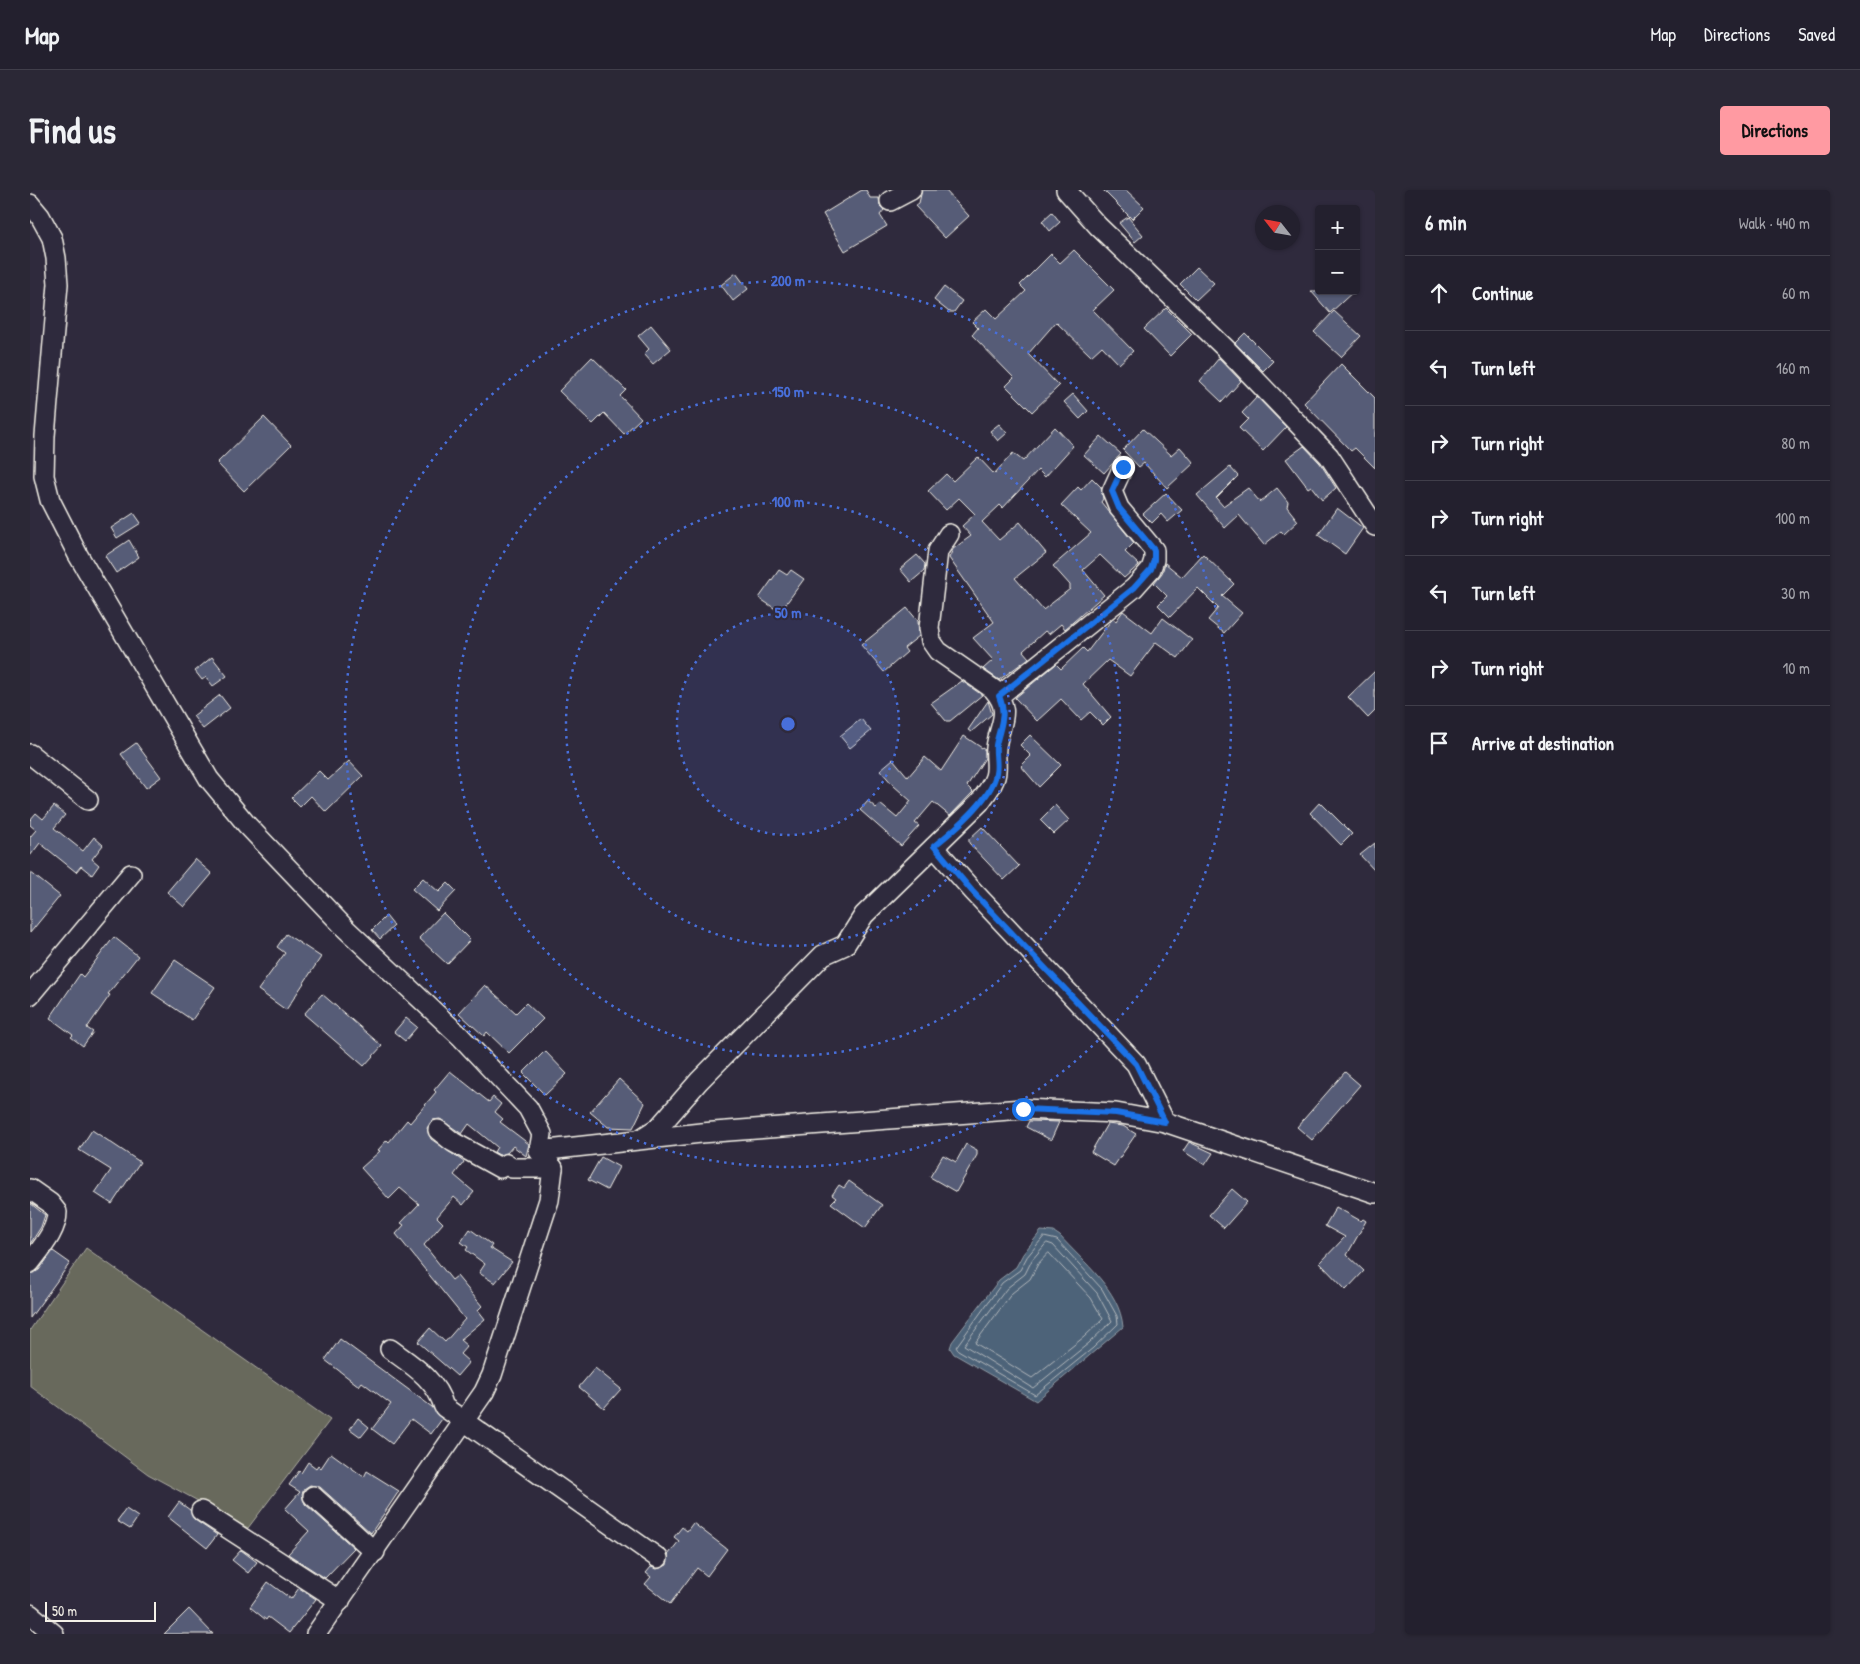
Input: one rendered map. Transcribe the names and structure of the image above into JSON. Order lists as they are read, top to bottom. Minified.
{"scale_bar":"50 m","north":"top left","page":{"header":"Map","nav":["Map","Directions","Saved"],"buttons":"Directions","title":"Find us","heading":["6 min","Walk · 440 m"],"map_buttons":["+","−"],"list":[["Continue","60 m"],["Turn left","160 m"],["Turn right","80 m"],["Turn right","100 m"],["Turn left","30 m"],["Turn right","10 m"],"Arrive at destination"],"scale":"50 m"},"rings":["200 m","150 m","100 m","50 m"]}
